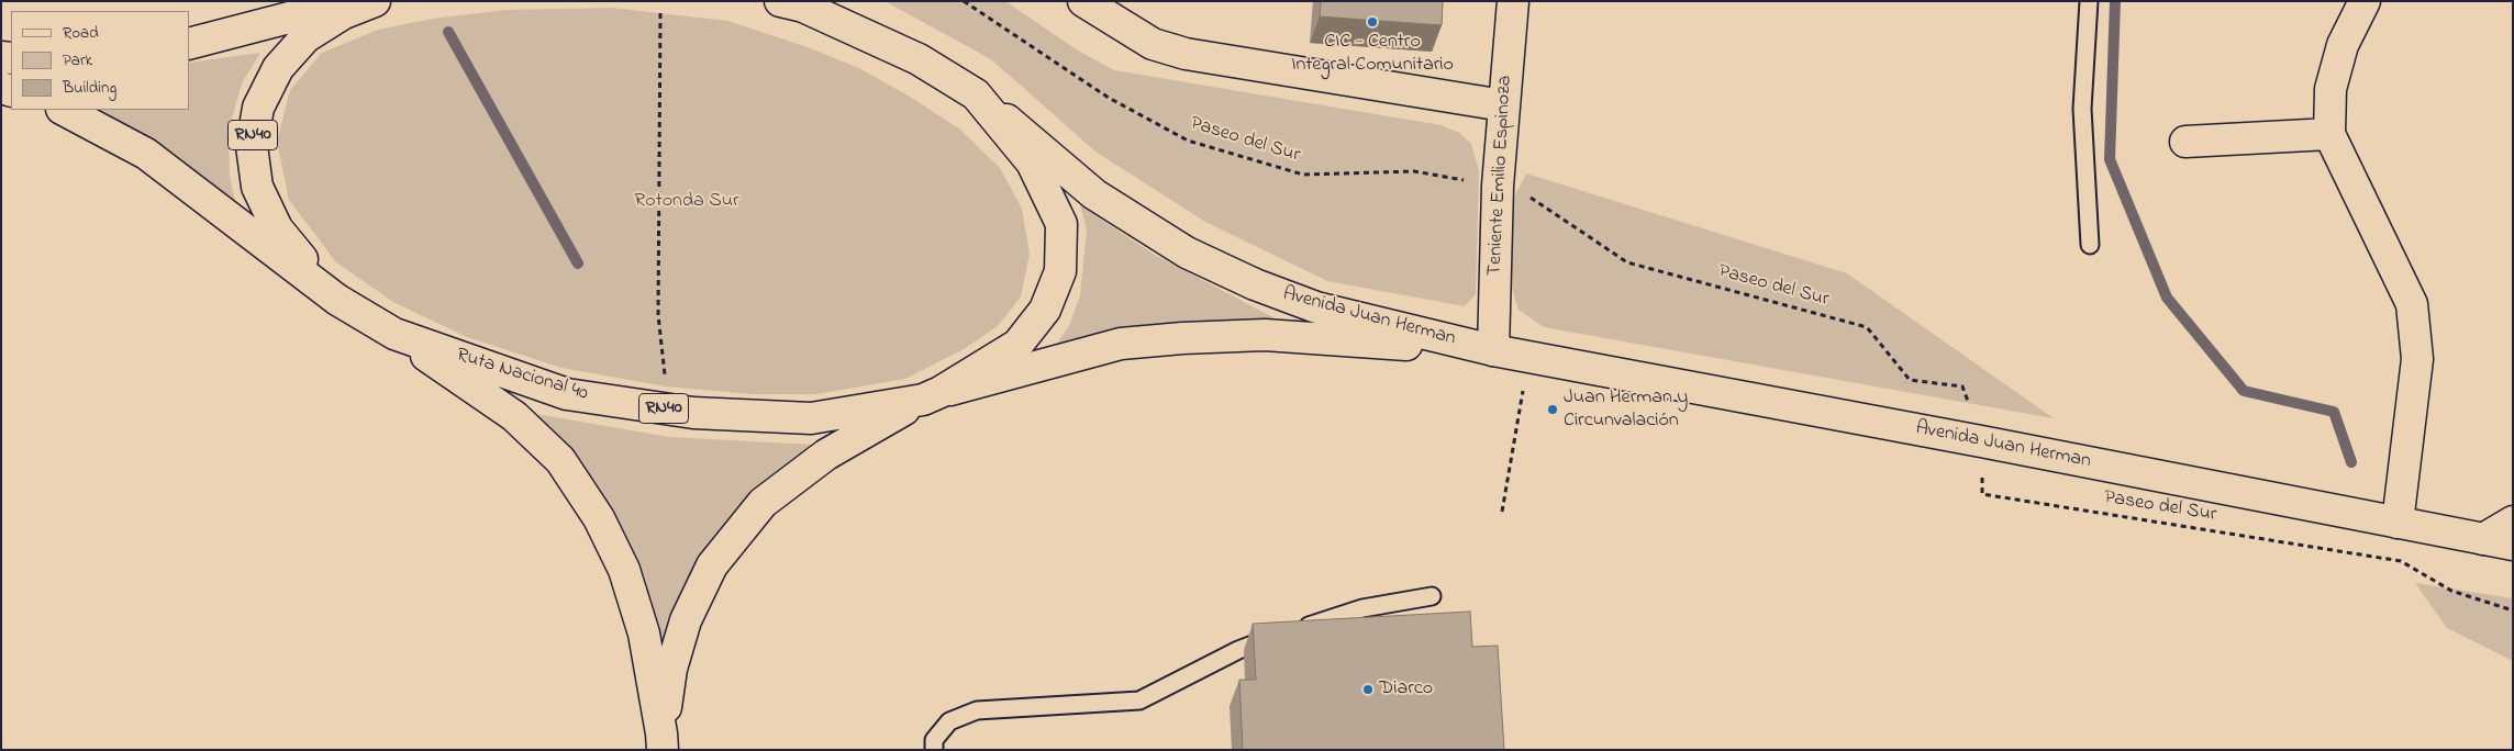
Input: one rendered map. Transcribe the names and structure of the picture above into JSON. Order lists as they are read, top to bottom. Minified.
{"streets":{"main road":["RN40","Teniente Emilio Espinoza","Avenida Juan Herman","Ruta Nacional 40"],"path":["Paseo del Sur"]},"crossings":[["RN40","Avenida Juan Herman"],["RN40","Ruta Nacional 40"],["Paseo del Sur","Teniente Emilio Espinoza"],["Paseo del Sur","Avenida Juan Herman"],["Teniente Emilio Espinoza","Avenida Juan Herman"],["Avenida Juan Herman","Ruta Nacional 40"]],"parks":["Rotonda Sur"],"places":["CIC - Centro Integral Comunitario","Juan Herman y Circunvalación","Diarco"],"legend":["Road","Park","Building"]}
